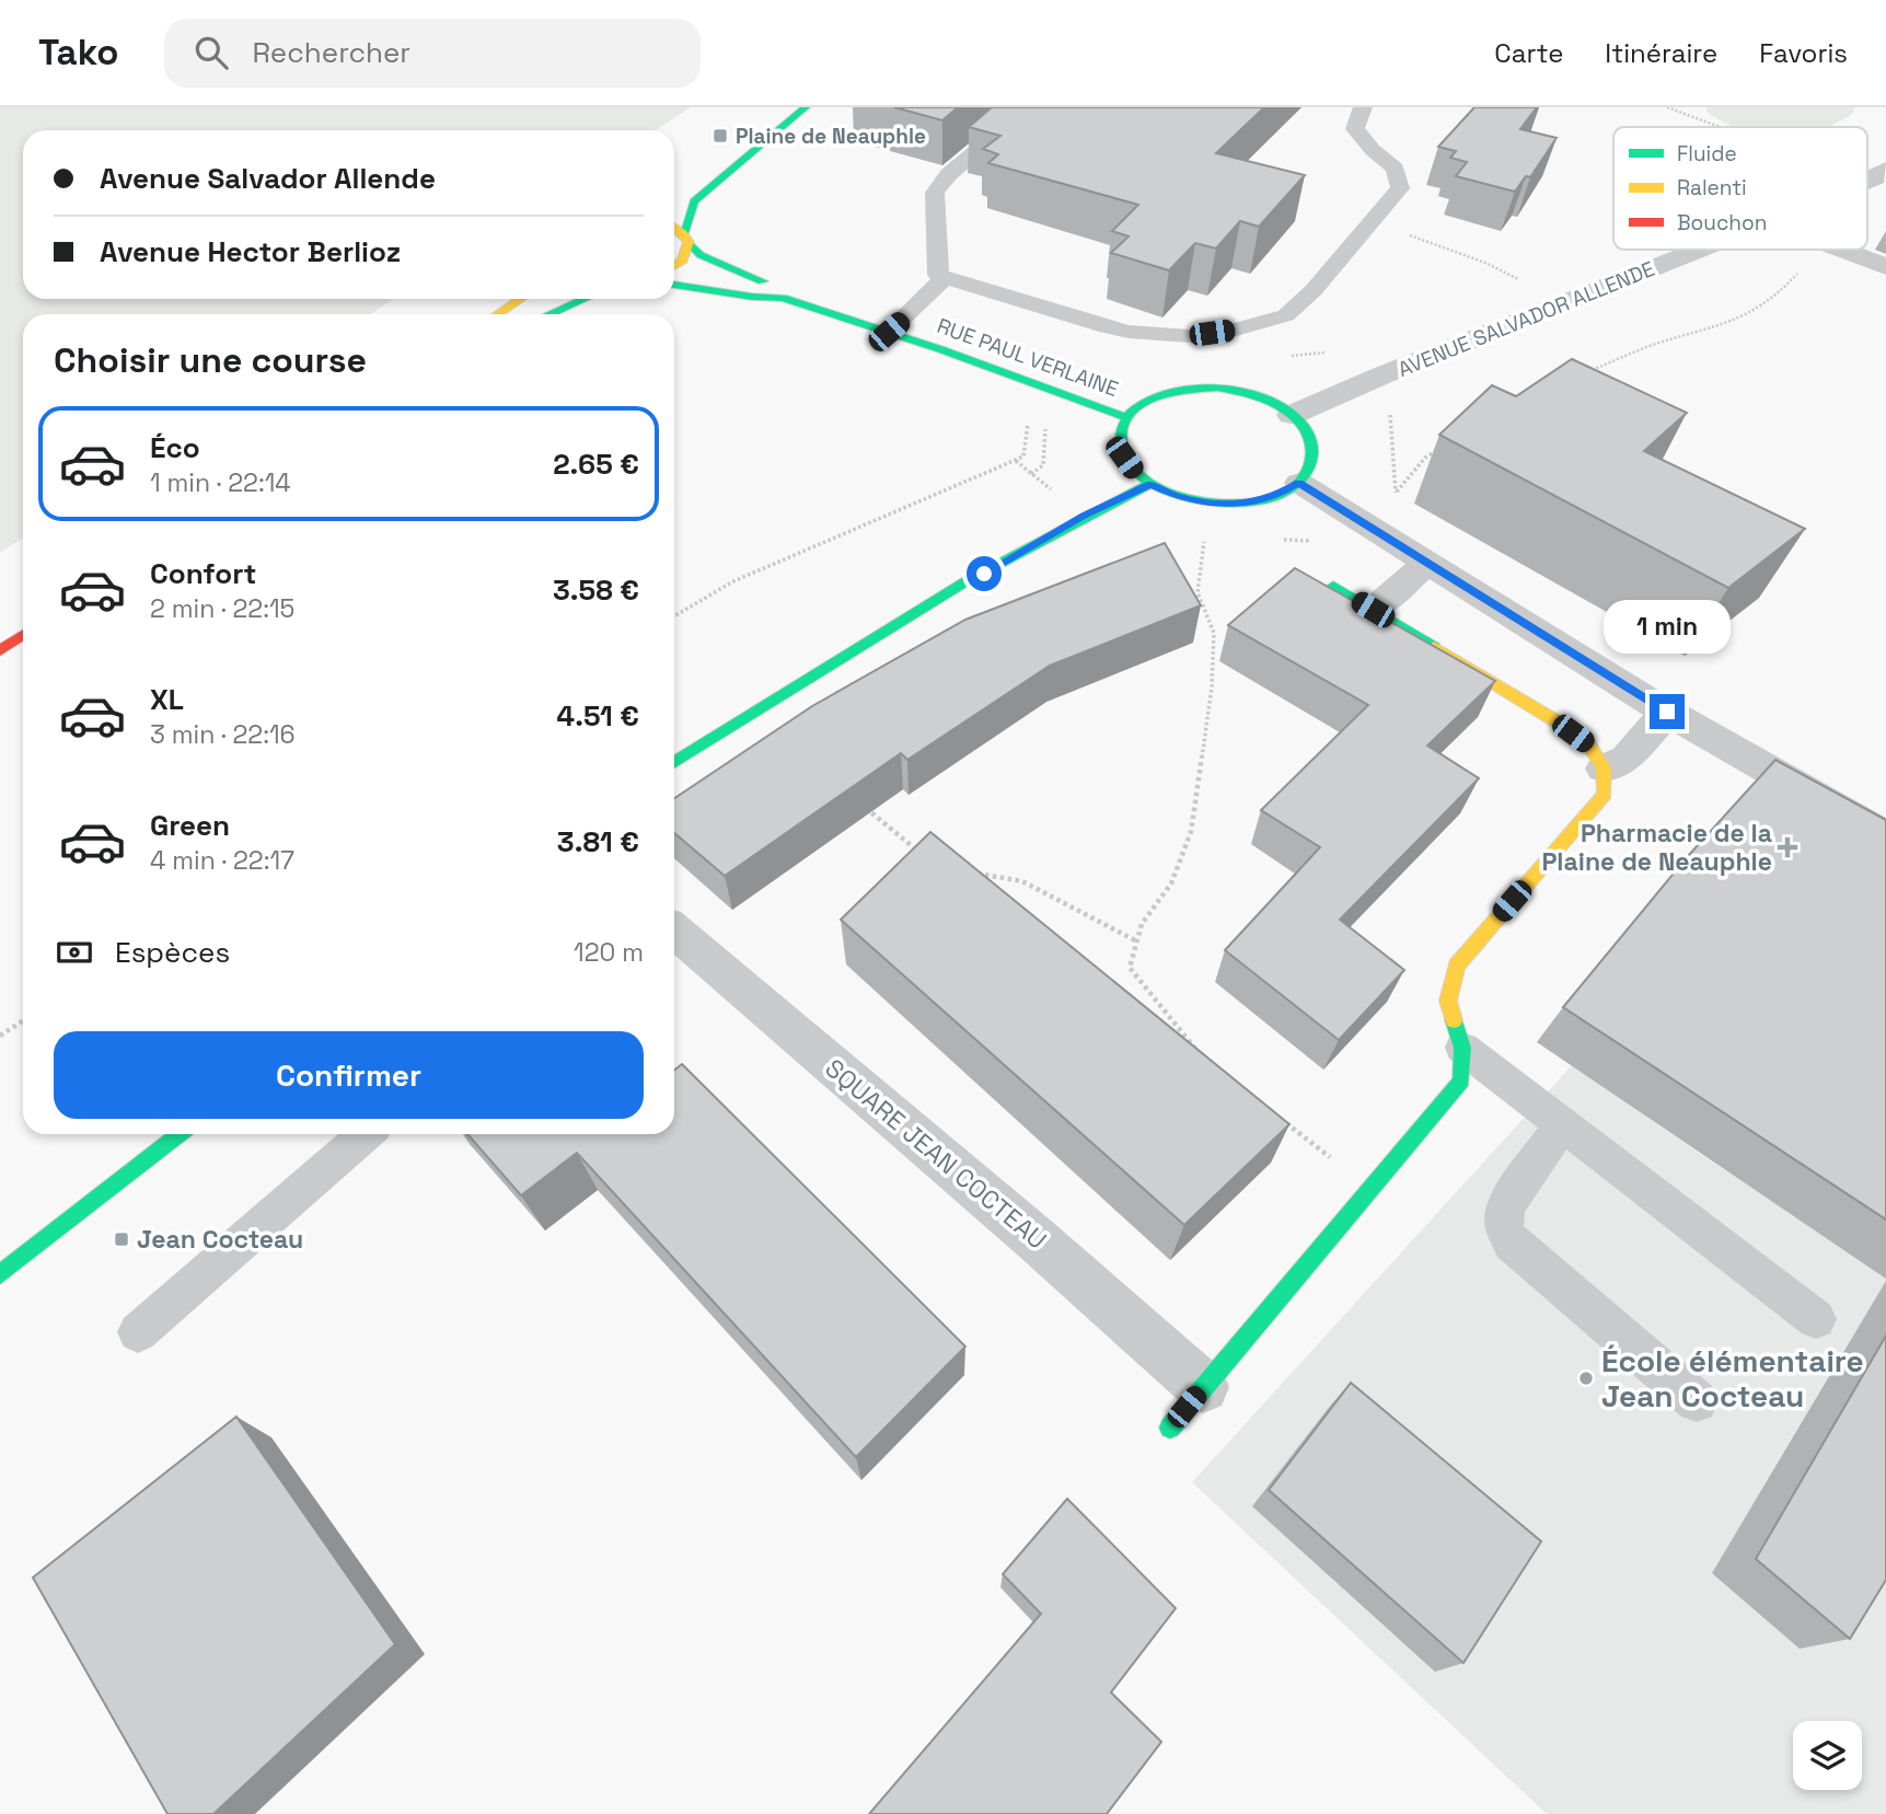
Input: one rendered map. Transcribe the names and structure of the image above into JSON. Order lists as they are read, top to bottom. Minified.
{"streets":{"street":["AVENUE SALVADOR ALLENDE","RUE PAUL VERLAINE","SQUARE JEAN COCTEAU"]},"crossings":[["AVENUE SALVADOR ALLENDE","RUE PAUL VERLAINE"]],"places":{"transit":["Plaine de Neauphle","Jean Cocteau"],"health":["Pharmacie de la Plaine de Neauphle"],"other":["École élémentaire Jean Cocteau"]},"legend":["Fluide","Ralenti","Bouchon"],"page":{"header":"Tako","search":"Rechercher","nav":["Carte","Itinéraire","Favoris"],"banner":["Avenue Salvador Allende","Avenue Hector Berlioz"],"heading":"Choisir une course","list":[{"name":"Éco","note":"1 min · 22:14","value":"2.65 €"},{"name":"Confort","note":"2 min · 22:15","value":"3.58 €"},{"name":"XL","note":"3 min · 22:16","value":"4.51 €"},{"name":"Green","note":"4 min · 22:17","value":"3.81 €"}],"bubble":"1 min","pay":["Espèces","120 m"],"buttons":"Confirmer"}}
